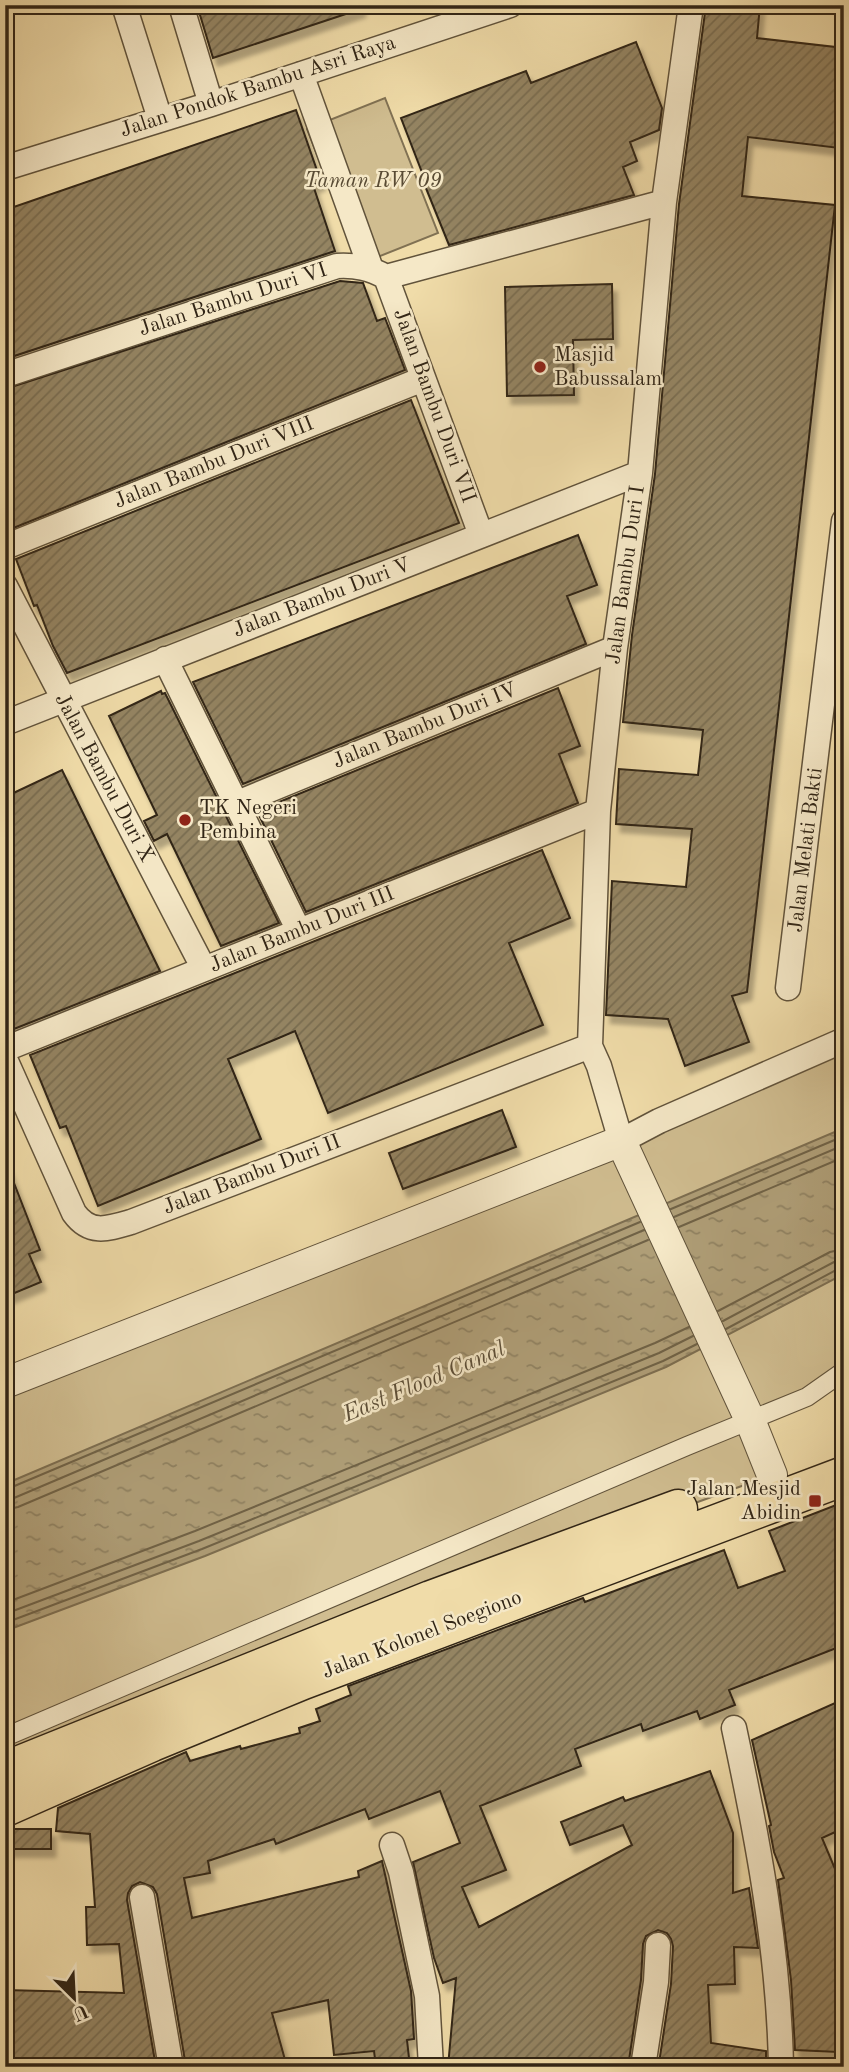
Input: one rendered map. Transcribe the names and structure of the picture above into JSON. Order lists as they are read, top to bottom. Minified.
{"streets":{"main road":["Jalan Kolonel Soegiono"],"street":["Jalan Pondok Bambu Asri Raya","Jalan Bambu Duri VI","Jalan Bambu Duri VII","Jalan Bambu Duri VIII","Jalan Bambu Duri I","Jalan Bambu Duri V","Jalan Bambu Duri IV","Jalan Bambu Duri X","Jalan Melati Bakti","Jalan Bambu Duri III","Jalan Bambu Duri II"]},"crossings":[["Jalan Pondok Bambu Asri Raya","Jalan Bambu Duri VII"],["Jalan Bambu Duri VI","Jalan Bambu Duri VII"],["Jalan Bambu Duri VI","Jalan Bambu Duri I"],["Jalan Bambu Duri VII","Jalan Bambu Duri VIII"],["Jalan Bambu Duri VII","Jalan Bambu Duri V"],["Jalan Bambu Duri I","Jalan Bambu Duri V"],["Jalan Bambu Duri I","Jalan Bambu Duri IV"],["Jalan Bambu Duri I","Jalan Bambu Duri III"],["Jalan Bambu Duri I","Jalan Bambu Duri II"],["Jalan Bambu Duri V","Jalan Bambu Duri X"],["Jalan Bambu Duri X","Jalan Bambu Duri III"]],"water":["East Flood Canal"],"parks":["Taman RW 09"],"places":{"other":["Masjid Babussalam","TK Negeri Pembina"],"transit":["Jalan Mesjid Abidin"]},"north":"bottom right"}
